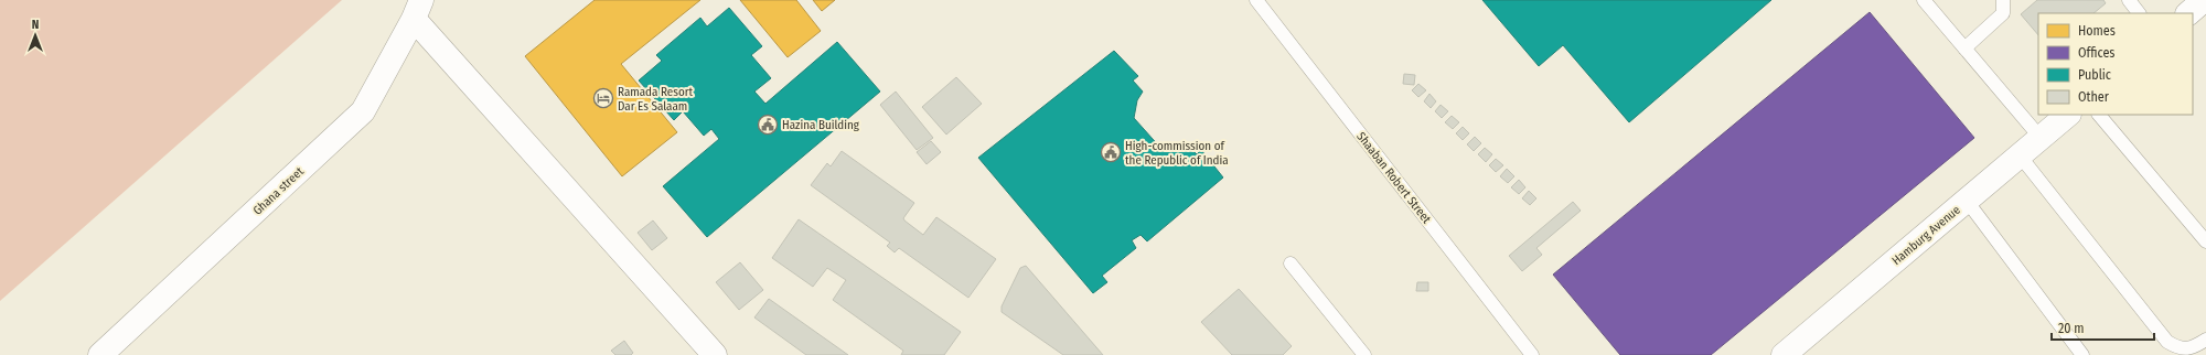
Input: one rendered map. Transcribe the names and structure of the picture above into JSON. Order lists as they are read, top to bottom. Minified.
{"streets":{"street":["Ghana street","Hamburg Avenue"],"lane":["Shaaban Robert Street"]},"places":{"hotel":["Ramada Resort Dar Es Salaam"],"public building":["Hazina Building","High-commission of the Republic of India"]},"legend":["Homes","Offices","Public","Other"],"scale_bar":"20 m","north":"top"}
